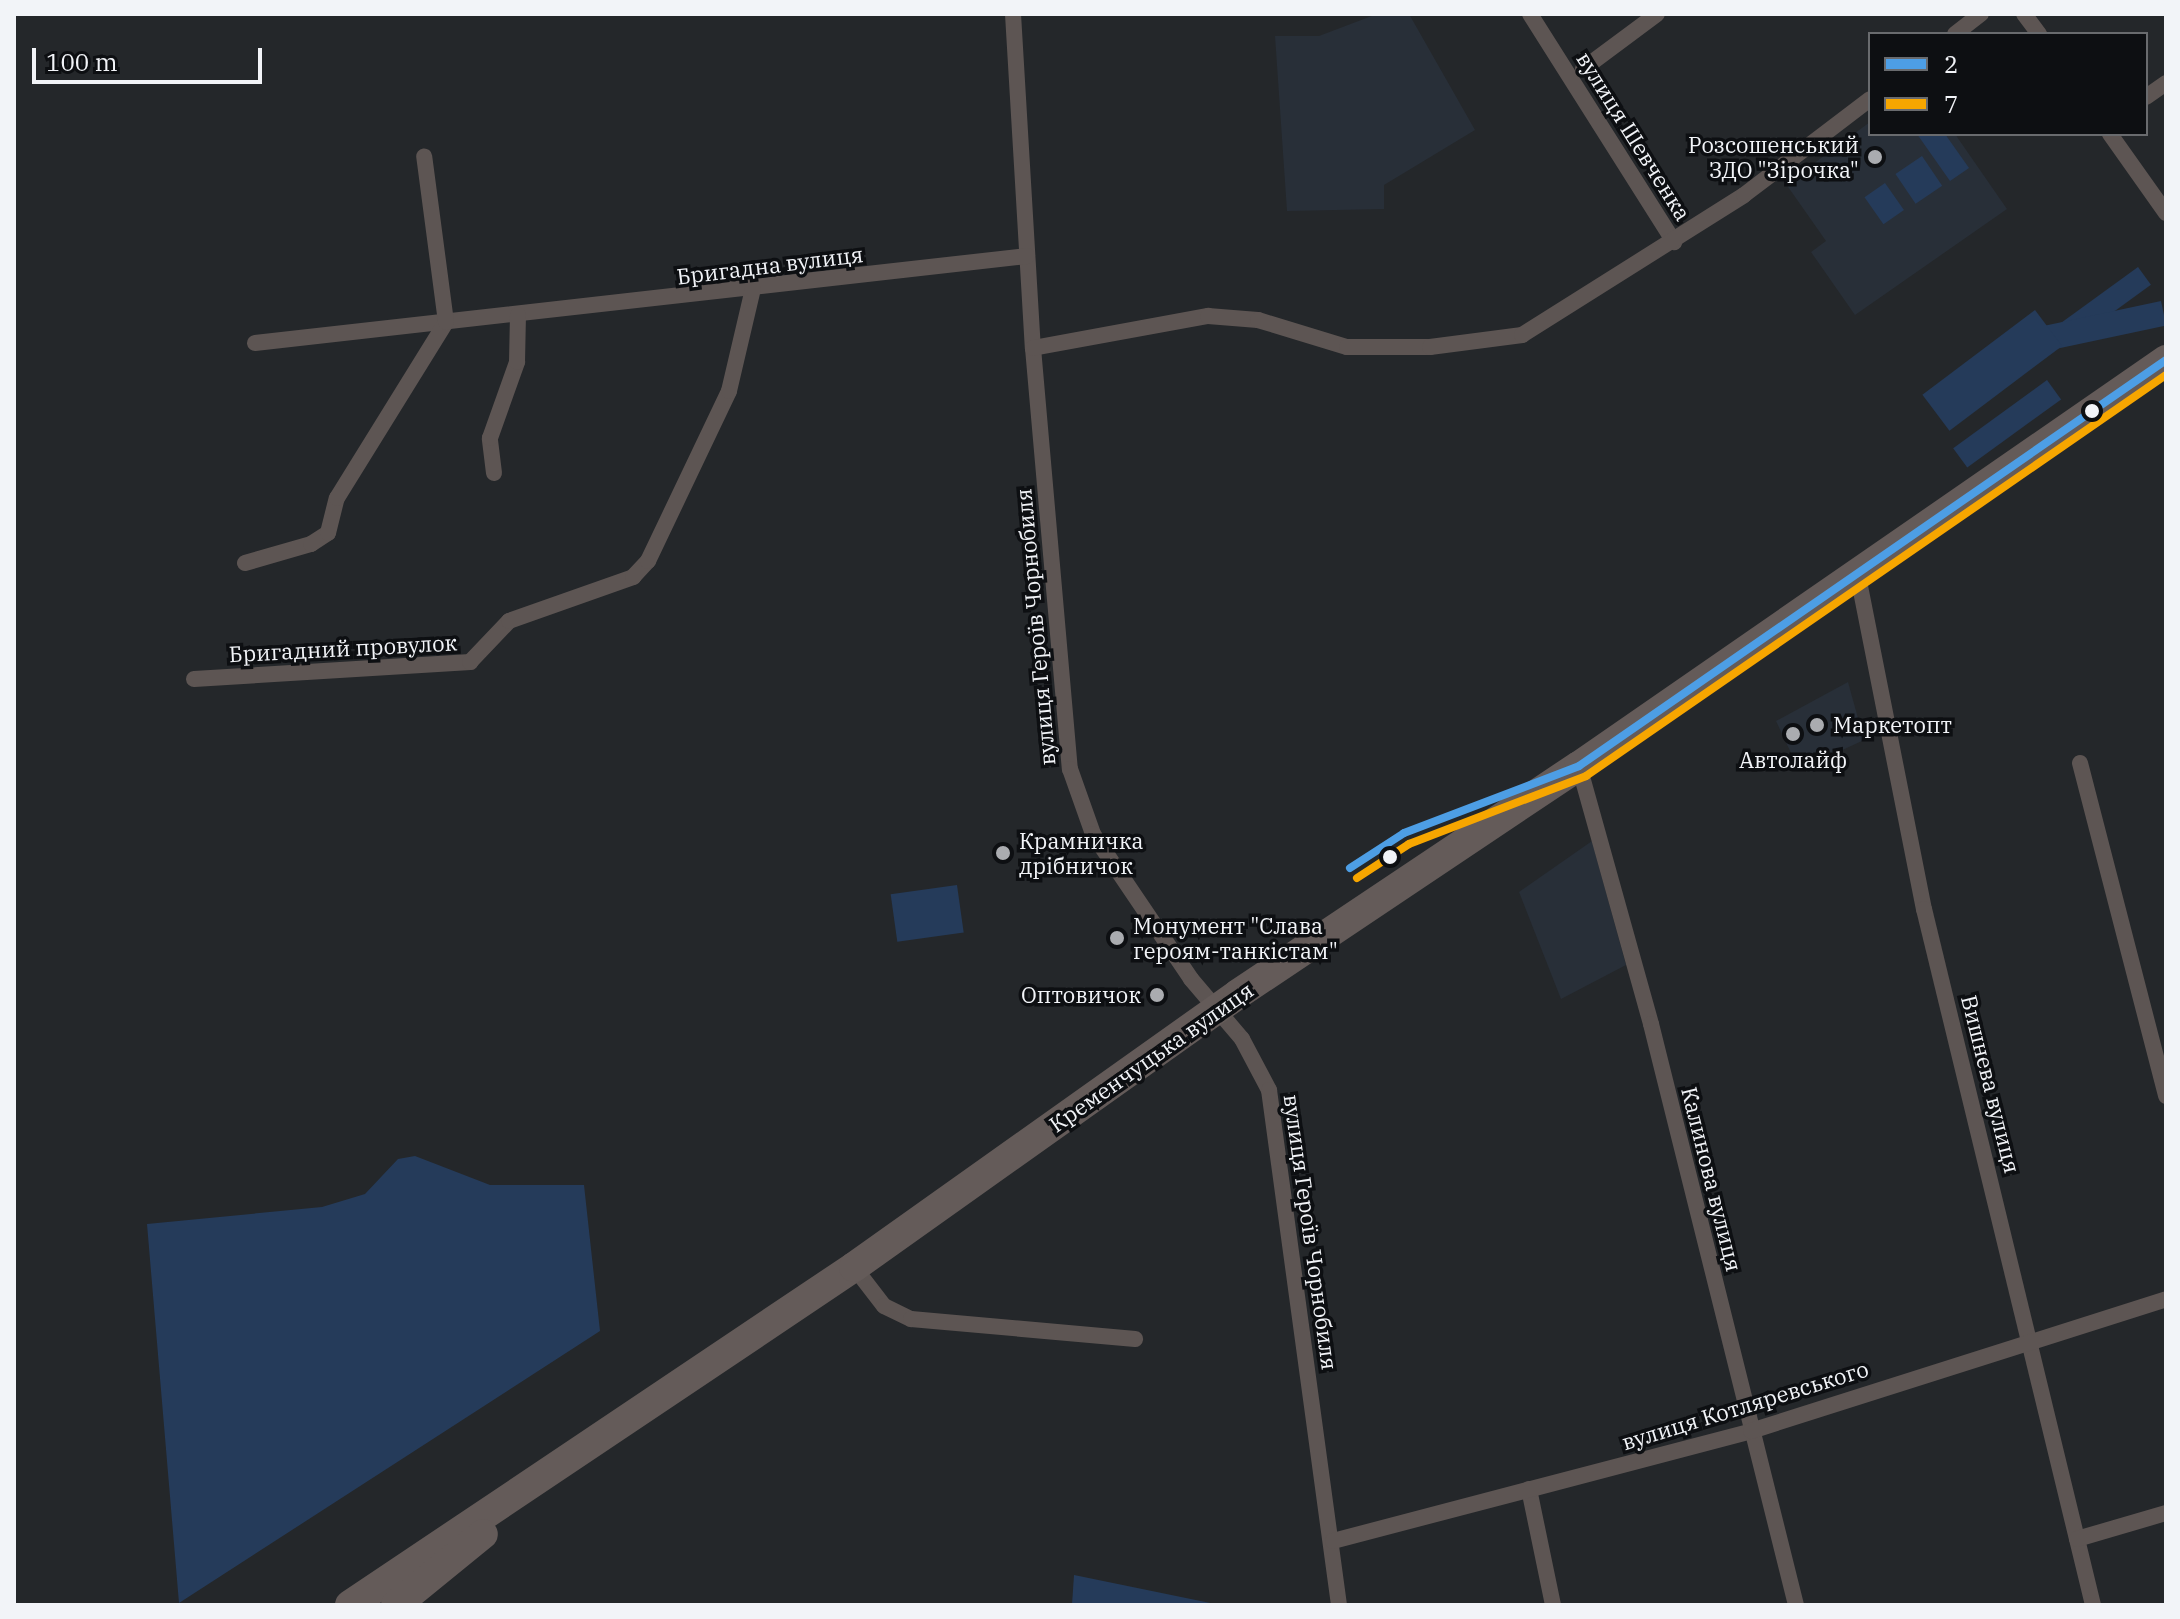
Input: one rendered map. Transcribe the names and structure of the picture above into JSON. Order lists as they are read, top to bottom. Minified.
{"streets":{"highway":["Кременчуцька вулиця"],"street":["вулиця Шевченка","Бригадна вулиця","вулиця Героїв Чорнобиля","Бригадний провулок","Вишнева вулиця","Калинова вулиця","вулиця Котляревського"]},"crossings":[["вулиця Шевченка","вулиця Героїв Чорнобиля"],["Бригадна вулиця","вулиця Героїв Чорнобиля"],["Бригадна вулиця","Бригадний провулок"],["вулиця Героїв Чорнобиля","Кременчуцька вулиця"],["вулиця Героїв Чорнобиля","вулиця Котляревського"],["Кременчуцька вулиця","Вишнева вулиця"],["Кременчуцька вулиця","Калинова вулиця"],["Вишнева вулиця","вулиця Котляревського"],["Калинова вулиця","вулиця Котляревського"]],"places":["Розсошенський ЗДО \"Зірочка\"","Маркетопт","Автолайф","Крамничка дрібничок","Монумент \"Слава героям-танкістам\"","Оптовичок"],"lines":["transit line 2","transit line 7"],"legend":["2","7"],"scale_bar":"100 m"}
